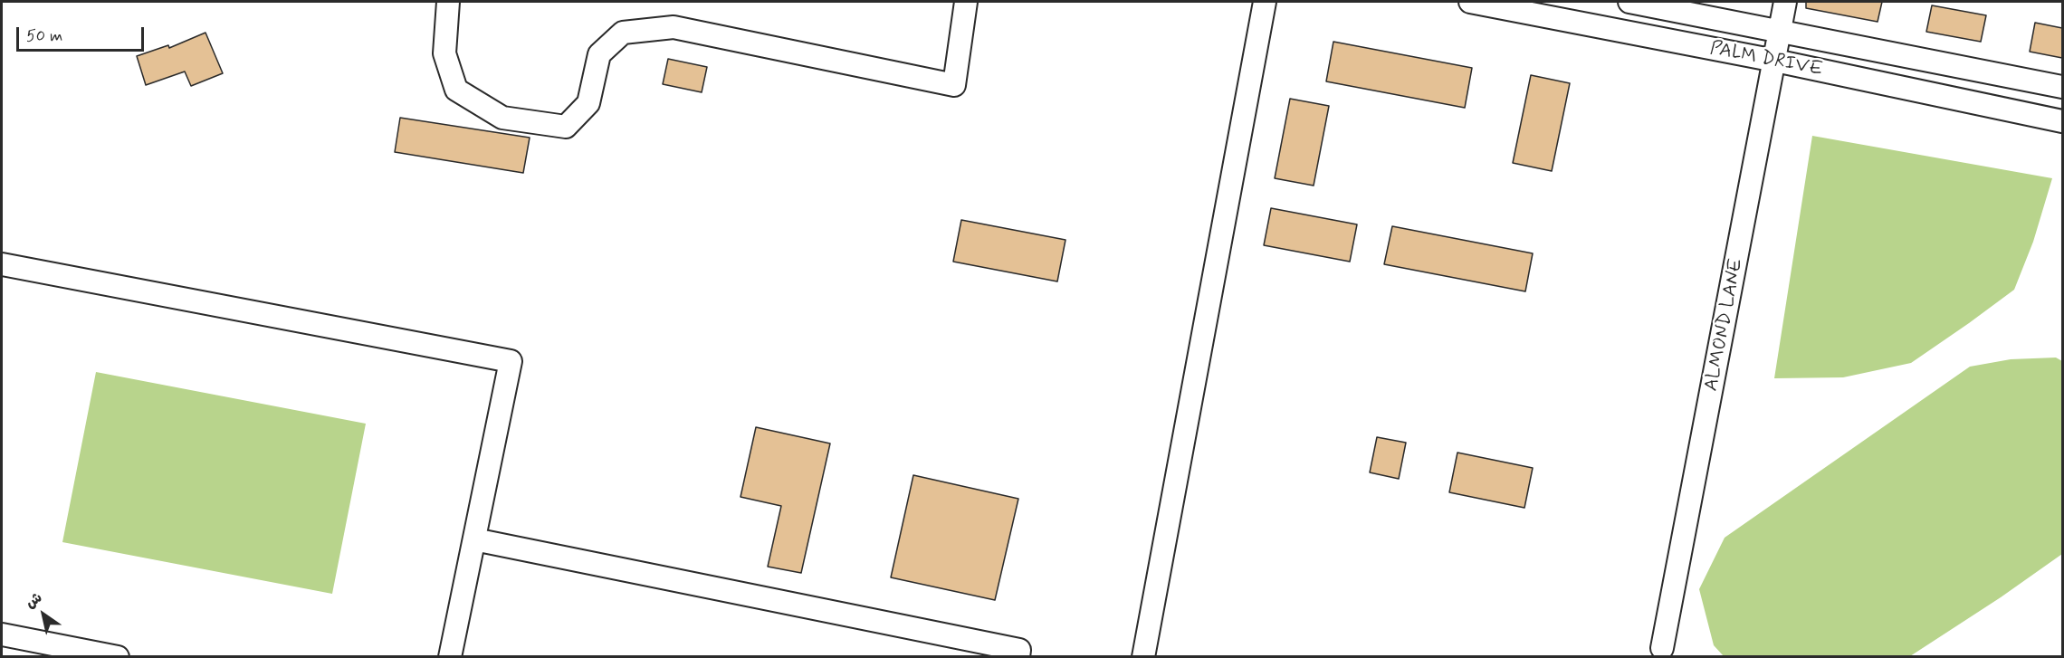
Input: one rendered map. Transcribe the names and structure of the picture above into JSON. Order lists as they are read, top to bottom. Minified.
{"streets":{"street":["PALM DRIVE","ALMOND LANE"]},"crossings":[["PALM DRIVE","ALMOND LANE"]],"scale_bar":"50 m","north":"top left"}
